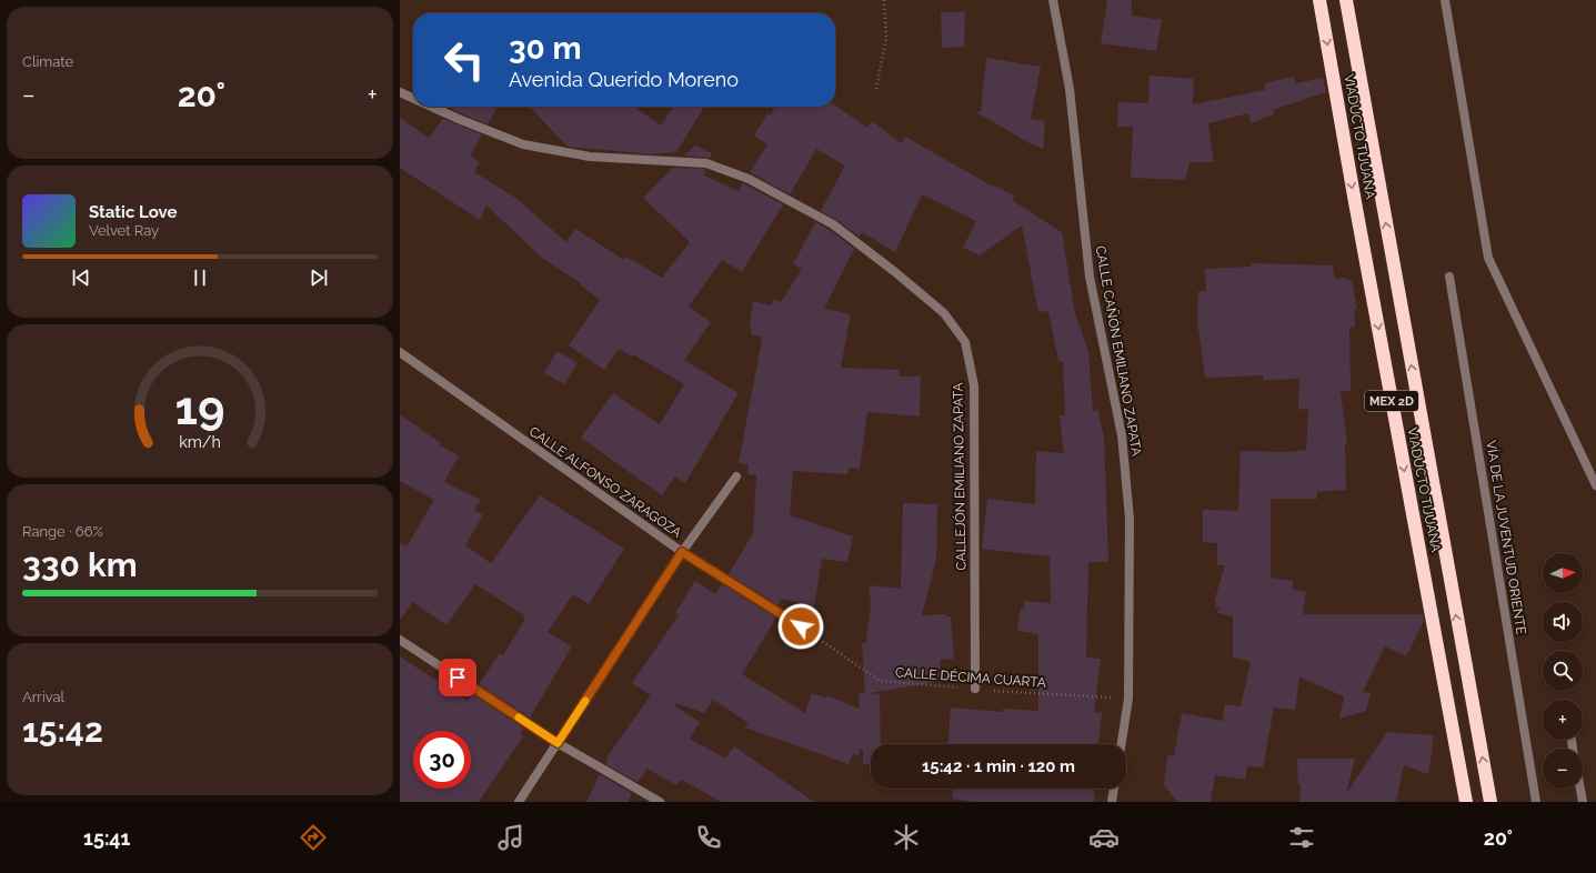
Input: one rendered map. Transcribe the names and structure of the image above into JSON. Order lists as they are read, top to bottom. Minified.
{"streets":{"highway":["VIADUCTO TIJUANA","MEX 2D"],"street":["CALLE CAÑÓN EMILIANO ZAPATA","CALLEJÓN EMILIANO ZAPATA","CALLE ALFONSO ZARAGOZA","VÍA DE LA JUVENTUD ORIENTE"],"path":["CALLE DÉCIMA CUARTA"]},"crossings":[["CALLE CAÑÓN EMILIANO ZAPATA","CALLE DÉCIMA CUARTA"],["CALLEJÓN EMILIANO ZAPATA","CALLE DÉCIMA CUARTA"],["CALLE ALFONSO ZARAGOZA","CALLE DÉCIMA CUARTA"]],"north":"right","page":{"tile":["Climate",["Range · 66%","330 km"],["Arrival","15:42"]],"turn":["30 m","Avenida Querido Moreno"],"heat":["−","20°","+"],"song":["Static Love","Velvet Ray"],"map_buttons":["+","−"],"limit":"30","trip":"15:42 · 1 min · 120 m","tabs":["15:41","20°"],"gauge":["19","km/h"]}}
